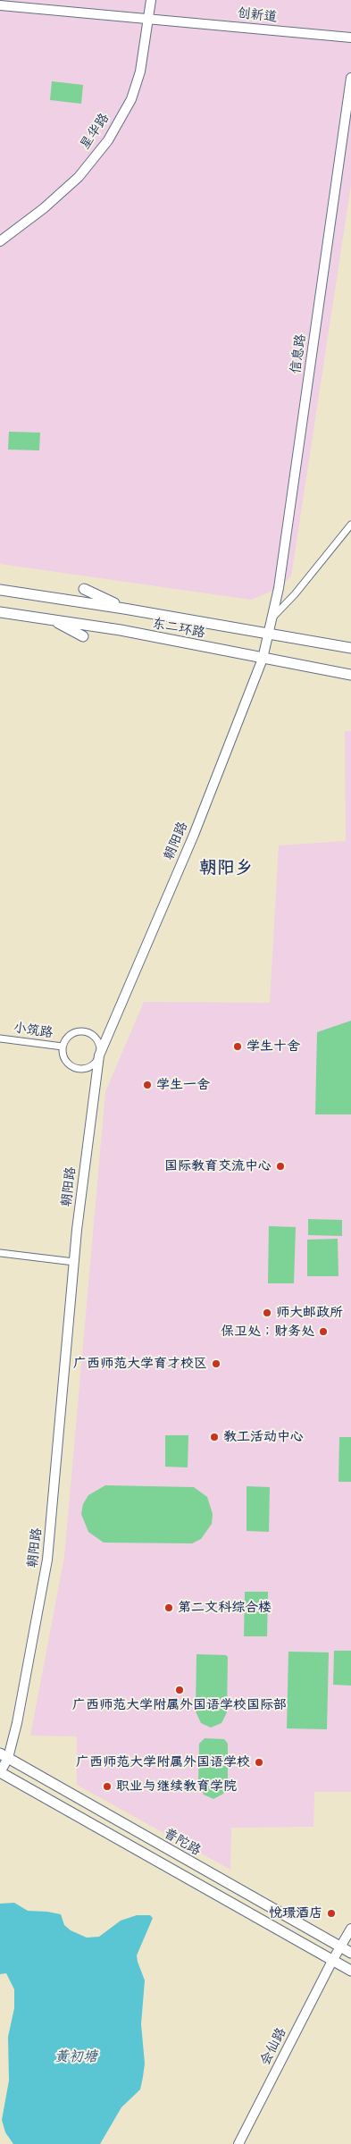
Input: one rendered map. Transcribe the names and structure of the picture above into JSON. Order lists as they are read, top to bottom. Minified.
{"streets":{"main road":["东二环路","普陀路"],"street":["创新道","星华路","信息路","朝阳路","小筑路","会仙路"]},"crossings":[["创新道","星华路"],["信息路","东二环路"],["信息路","朝阳路"],["东二环路","朝阳路"],["朝阳路","小筑路"],["朝阳路","普陀路"],["普陀路","会仙路"]],"districts":["朝阳乡"],"water":["黄初塘"],"places":["学生十舍","学生一舍","国际教育交流中心","师大邮政所","保卫处；财务处","广西师范大学育才校区","教工活动中心","第二文科综合楼","广西师范大学附属外国语学校国际部","广西师范大学附属外国语学校","职业与继续教育学院","悦璟酒店"]}
